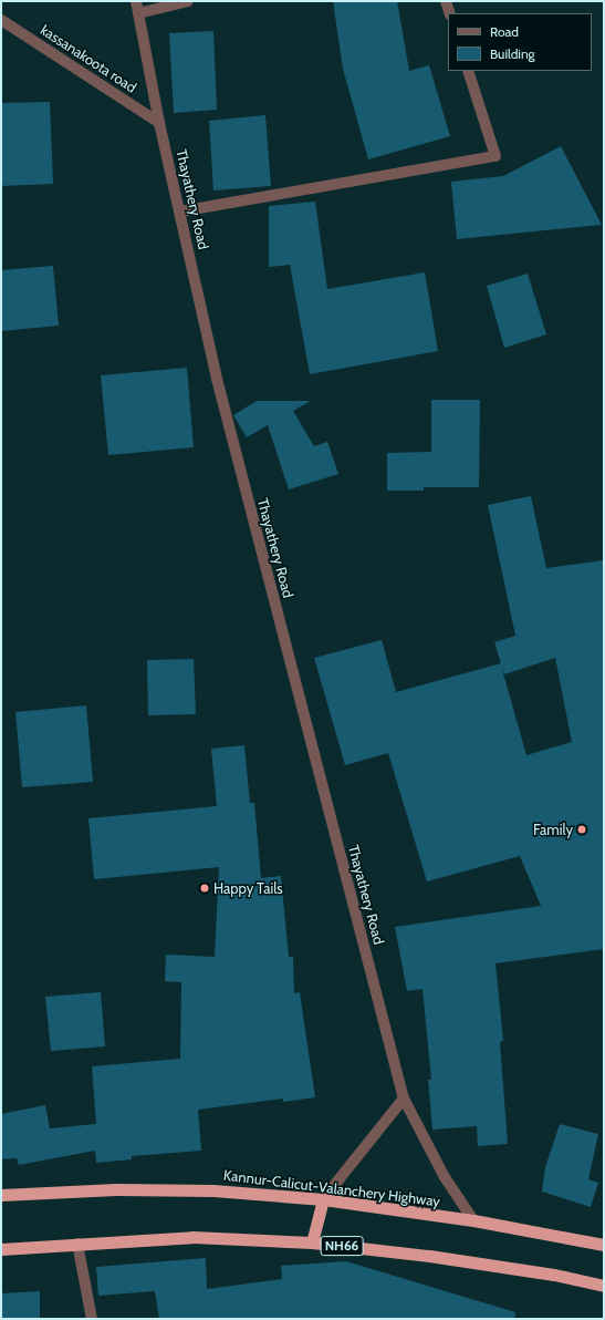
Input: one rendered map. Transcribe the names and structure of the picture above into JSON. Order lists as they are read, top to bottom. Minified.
{"streets":{"highway":["Kannur-Calicut-Valanchery Highway","NH66"],"street":["kassanakoota road","Thayathery Road"]},"crossings":[["kassanakoota road","Thayathery Road"],["Thayathery Road","Kannur-Calicut-Valanchery Highway"]],"places":["Family","Happy Tails"],"legend":["Road","Building"]}
